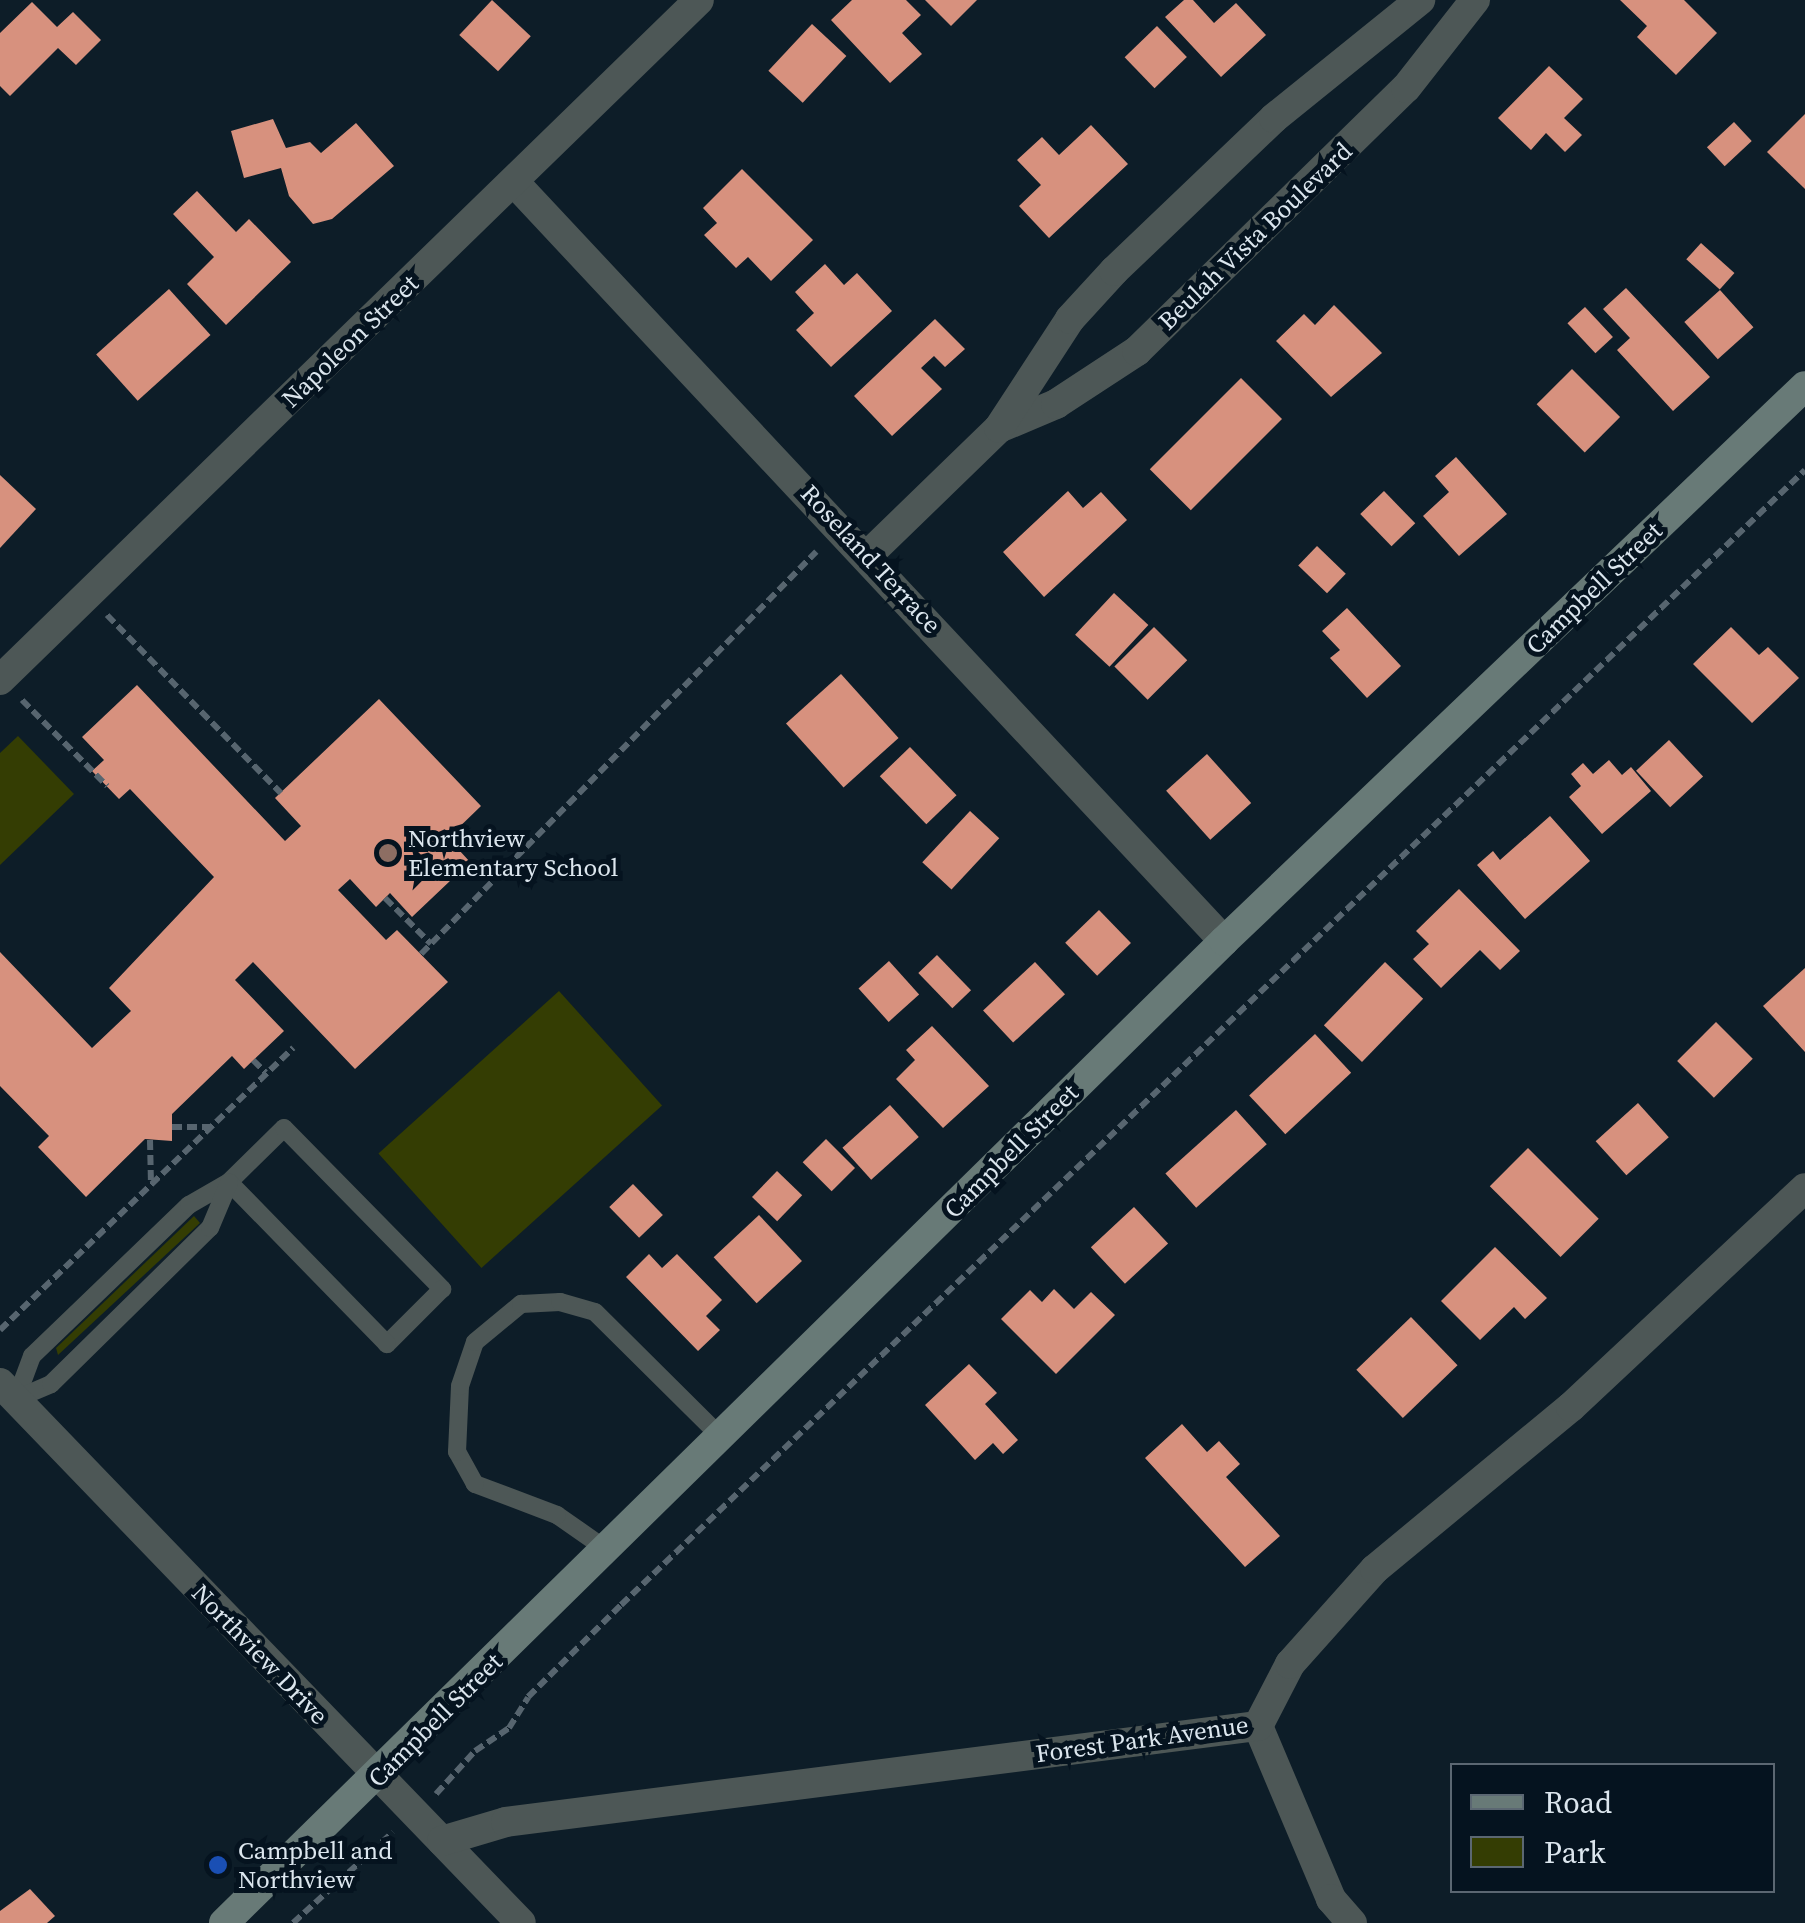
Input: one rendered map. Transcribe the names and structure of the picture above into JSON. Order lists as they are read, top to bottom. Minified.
{"streets":{"main road":["Campbell Street"],"street":["Beulah Vista Boulevard","Napoleon Street","Roseland Terrace","Northview Drive","Forest Park Avenue"]},"crossings":[["Beulah Vista Boulevard","Roseland Terrace"],["Napoleon Street","Roseland Terrace"],["Roseland Terrace","Campbell Street"],["Campbell Street","Northview Drive"],["Northview Drive","Forest Park Avenue"]],"places":["Northview Elementary School","Campbell and Northview"],"legend":["Road","Park"]}
